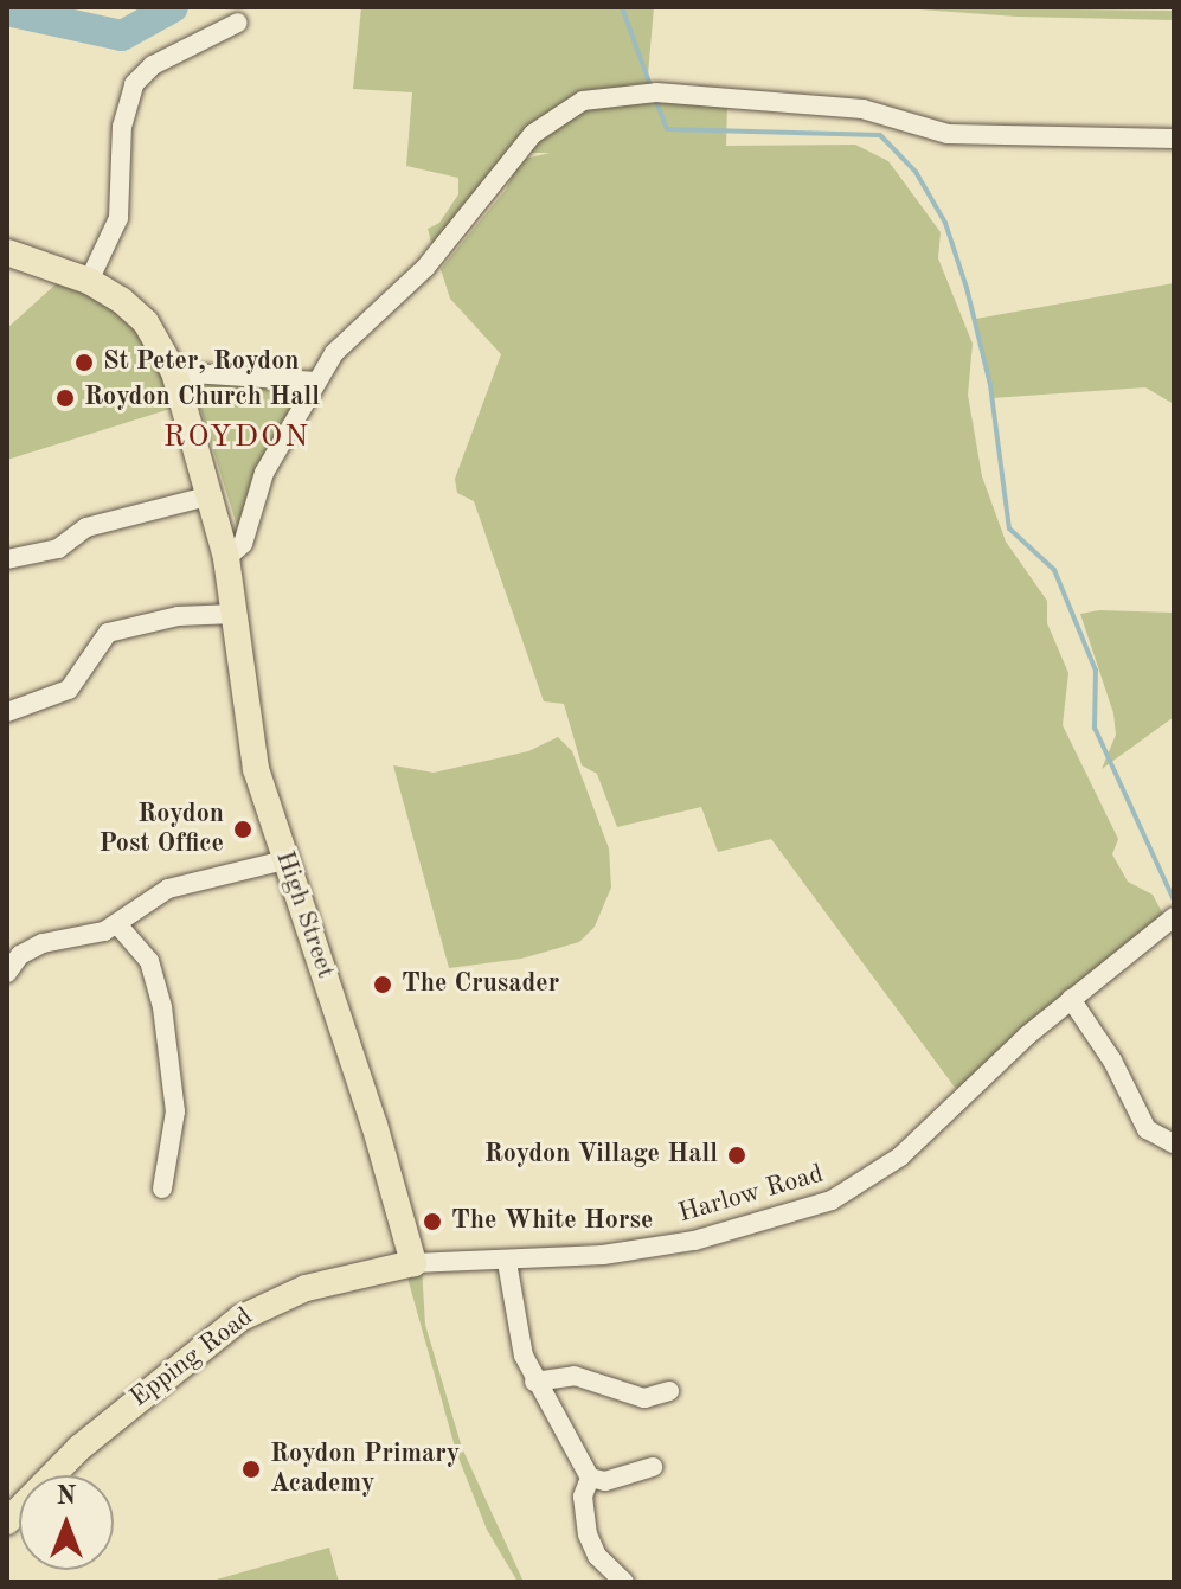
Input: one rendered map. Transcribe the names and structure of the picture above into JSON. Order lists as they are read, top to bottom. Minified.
{"streets":{"main road":["High Street","Epping Road"],"street":["Harlow Road"]},"crossings":[["High Street","Harlow Road"],["High Street","Epping Road"],["Harlow Road","Epping Road"]],"districts":["ROYDON"],"places":["St Peter, Roydon","Roydon Church Hall","Roydon Post Office","The Crusader","Roydon Village Hall","The White Horse","Roydon Primary Academy"],"north":"top"}
